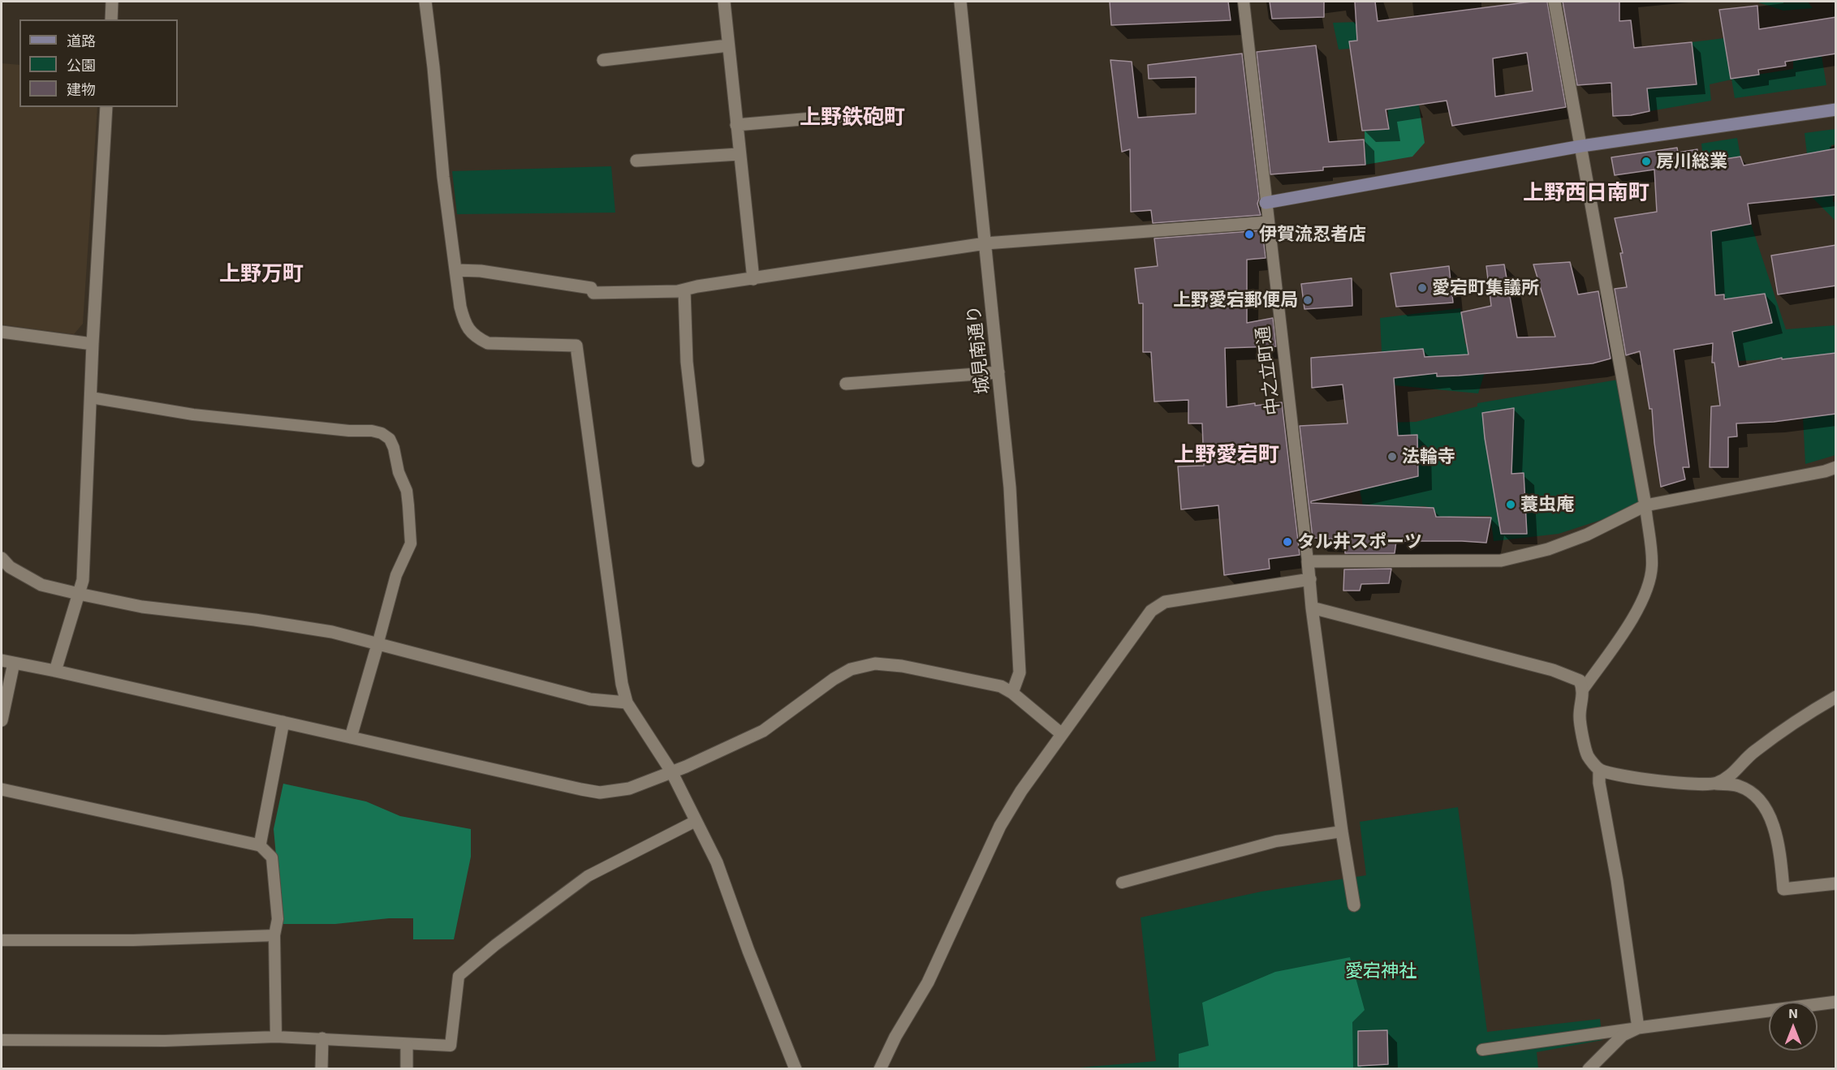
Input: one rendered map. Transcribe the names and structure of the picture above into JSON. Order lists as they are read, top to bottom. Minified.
{"streets":{"street":["城見南通り"],"lane":["中之立町通"]},"districts":["上野鉄砲町","上野西日南町","上野万町","上野愛宕町"],"parks":["愛宕神社"],"places":["房川総業","伊賀流忍者店","愛宕町集議所","上野愛宕郵便局","法輪寺","蓑虫庵","タル井スポーツ"],"legend":["道路","公園","建物"],"north":"top"}
